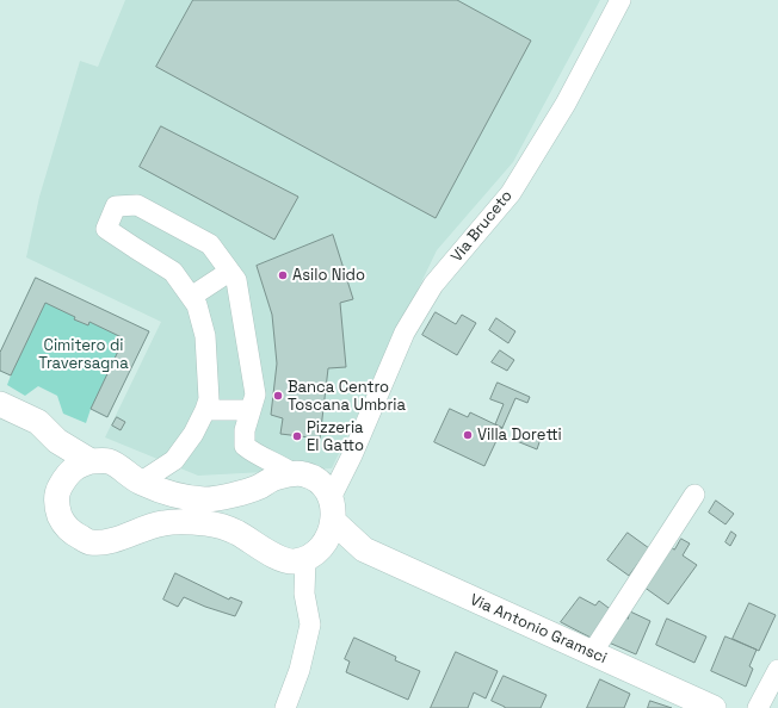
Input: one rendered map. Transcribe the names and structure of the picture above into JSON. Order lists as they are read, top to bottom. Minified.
{"streets":{"street":["Via Bruceto","Via Antonio Gramsci"]},"crossings":[["Via Bruceto","Via Antonio Gramsci"]],"parks":["Cimitero di Traversagna"],"places":["Asilo Nido","Banca Centro Toscana Umbria","Villa Doretti","Pizzeria El Gatto"]}
